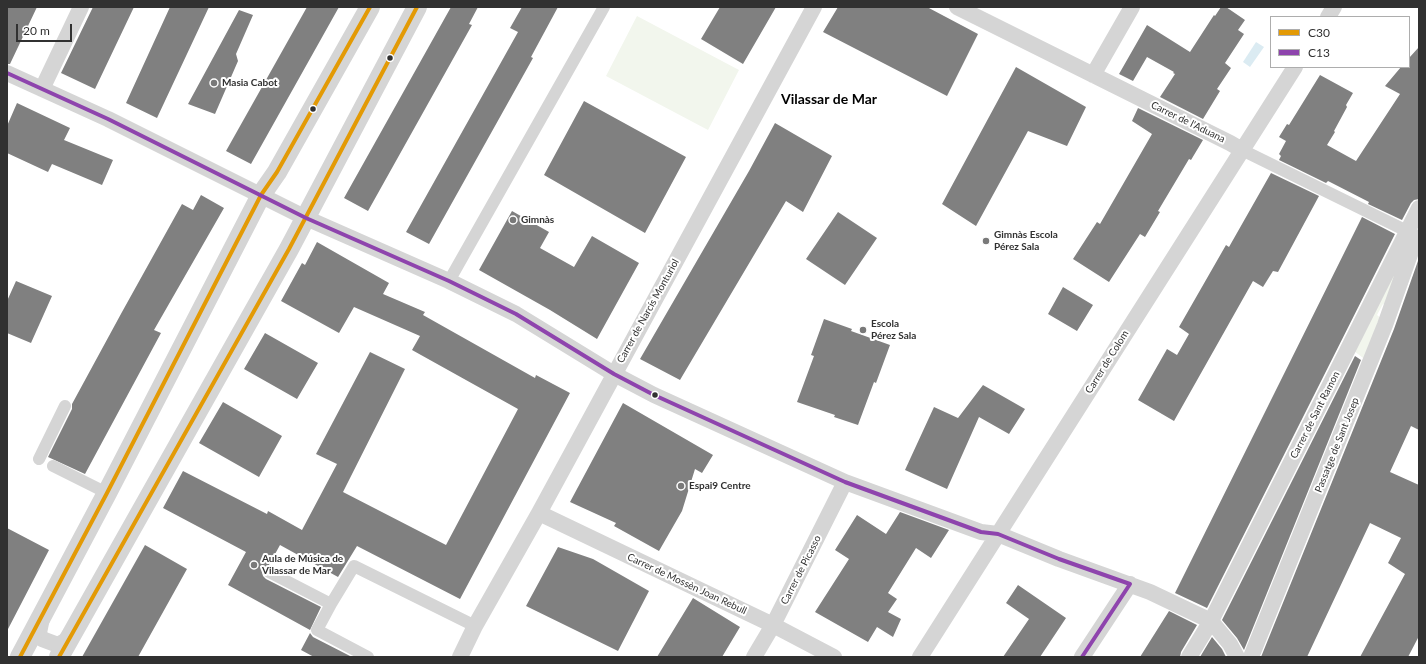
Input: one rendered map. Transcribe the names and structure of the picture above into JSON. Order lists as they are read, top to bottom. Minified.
{"streets":{"street":["Carrer de l'Aduana","Carrer de Narcís Monturiol","Carrer de Colom","Carrer de Sant Ramon","Passatge de Sant Josep","Carrer de Picasso","Carrer de Mossèn Joan Rebull"]},"crossings":[["Carrer de l'Aduana","Carrer de Colom"],["Carrer de l'Aduana","Carrer de Sant Ramon"],["Carrer de l'Aduana","Passatge de Sant Josep"],["Carrer de Narcís Monturiol","Carrer de Mossèn Joan Rebull"],["Carrer de Sant Ramon","Passatge de Sant Josep"],["Carrer de Picasso","Carrer de Mossèn Joan Rebull"]],"districts":["Vilassar de Mar"],"places":["Masia Cabot","Gimnàs","Gimnàs Escola Pérez Sala","Escola Pérez Sala","Espai9 Centre","Aula de Música de Vilassar de Mar"],"lines":["transit line C30","transit line C13"],"legend":["C30","C13"],"scale_bar":"20 m"}
